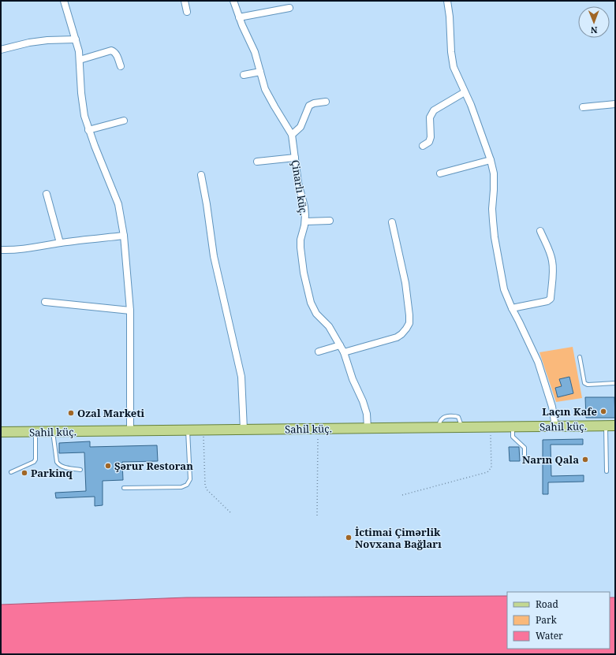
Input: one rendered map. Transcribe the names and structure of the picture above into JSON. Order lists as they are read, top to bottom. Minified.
{"streets":{"main road":["Sahil küç."],"street":["Çinarlı küç."]},"crossings":[["Çinarlı küç.","Sahil küç."]],"places":["Laçın Kafe","Ozal Marketi","Narın Qala","Şərur Restoran","Parkinq","İctimai Çimərlik Novxana Bağları"],"legend":["Road","Park","Water"],"north":"bottom"}
